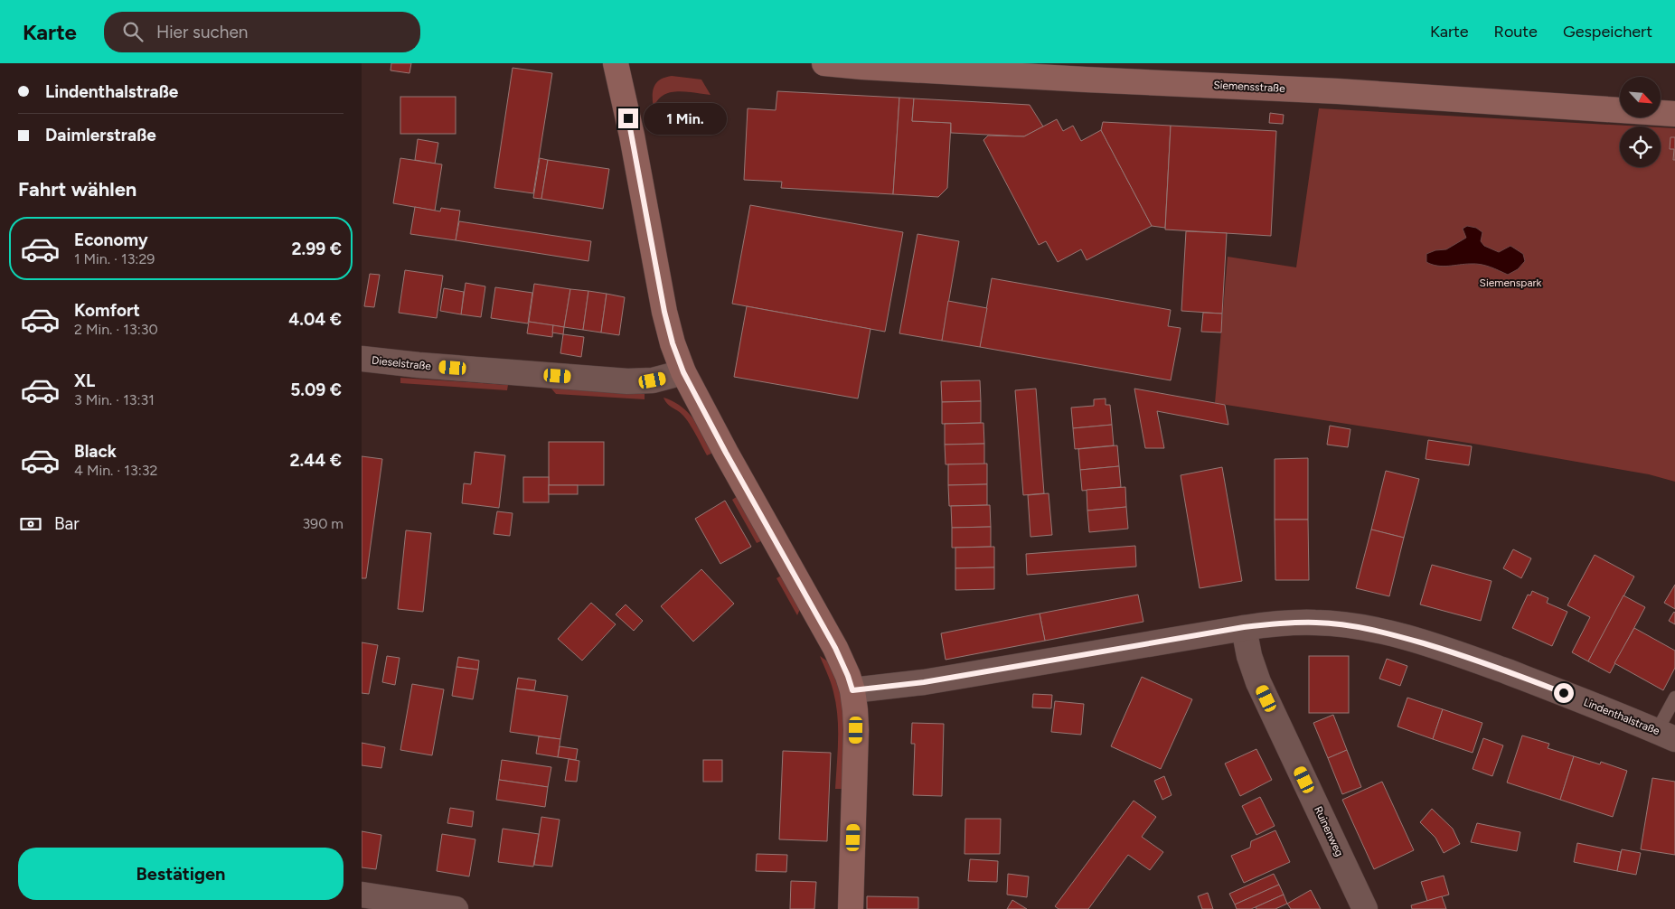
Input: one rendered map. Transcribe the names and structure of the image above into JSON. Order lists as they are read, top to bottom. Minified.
{"streets":{"street":["Siemensstraße","Dieselstraße","Lindenthalstraße","Ruinenweg"]},"crossings":[["Lindenthalstraße","Ruinenweg"]],"parks":["Siemenspark"],"north":"bottom right","page":{"header":"Karte","search":"Hier suchen","nav":["Karte","Route","Gespeichert"],"banner":["Lindenthalstraße","Daimlerstraße"],"bubble":"1 Min.","heading":"Fahrt wählen","list":[{"name":"Economy","note":"1 Min. · 13:29","value":"2.99 €"},{"name":"Komfort","note":"2 Min. · 13:30","value":"4.04 €"},{"name":"XL","note":"3 Min. · 13:31","value":"5.09 €"},{"name":"Black","note":"4 Min. · 13:32","value":"2.44 €"}],"pay":["Bar","390 m"],"buttons":"Bestätigen"}}
